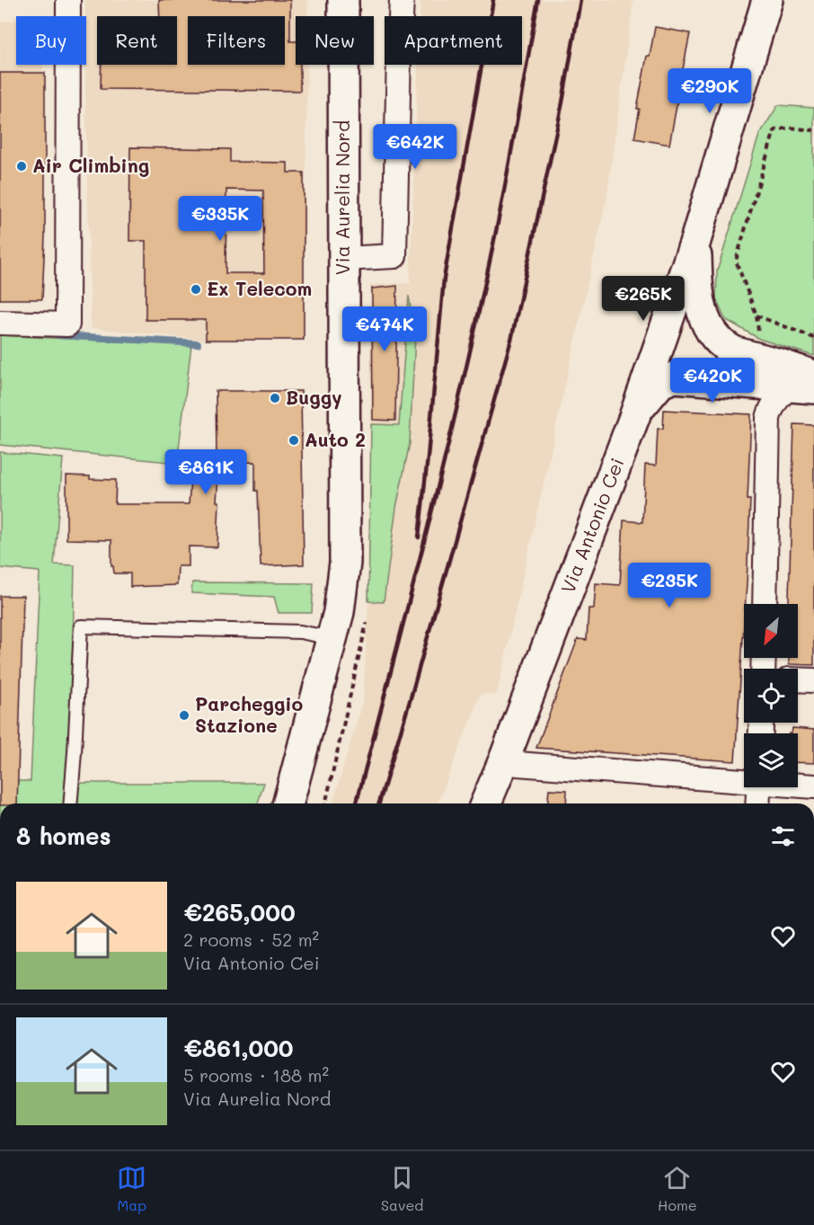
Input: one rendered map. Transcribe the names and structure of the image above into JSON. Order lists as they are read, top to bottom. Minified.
{"streets":{"street":["Via Aurelia Nord","Via Antonio Cei"]},"places":["Air Climbing","Ex Telecom","Buggy","Auto 2","Parcheggio Stazione"],"north":"bottom left","page":{"chip":["Buy","Rent","Filters","New","Apartment"],"price":["€290K","€642K","€335K","€265K","€474K","€420K","€861K","€235K"],"heading":"8 homes","list":[{"name":"€265,000","note":"2 rooms · 52 m² · Via Antonio Cei"},{"name":"€861,000","note":"5 rooms · 188 m² · Via Aurelia Nord"}],"tabs":["Map","Saved","Home"]}}
